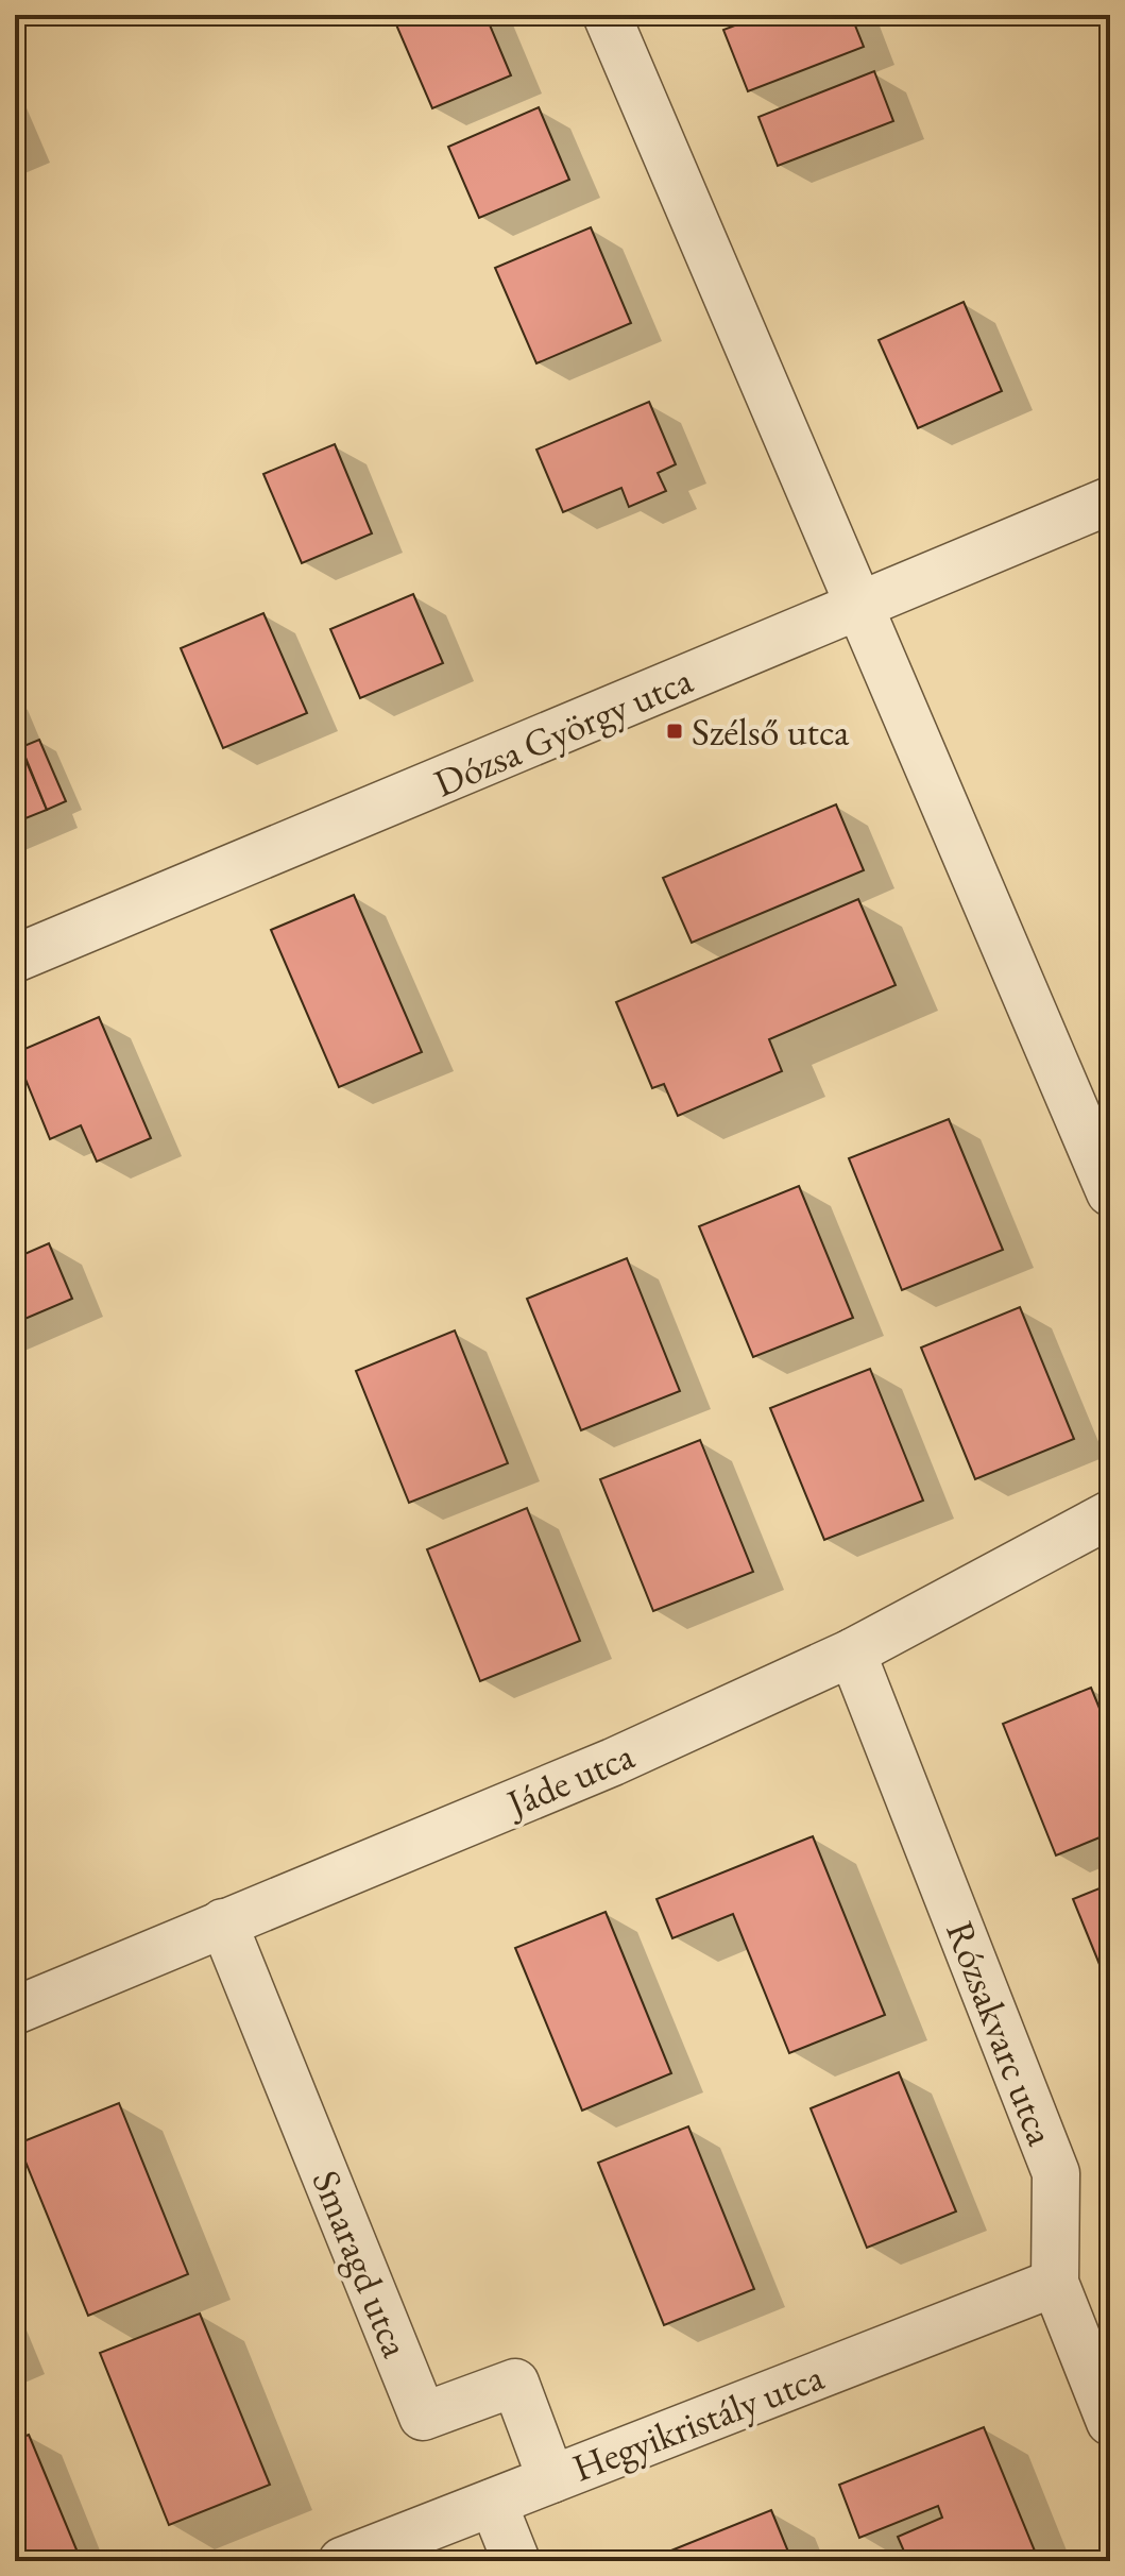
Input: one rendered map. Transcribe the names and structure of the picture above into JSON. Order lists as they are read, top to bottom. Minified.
{"streets":{"street":["Dózsa György utca","Jáde utca","Rózsakvarc utca","Smaragd utca","Hegyikristály utca"]},"crossings":[["Jáde utca","Rózsakvarc utca"],["Jáde utca","Smaragd utca"],["Rózsakvarc utca","Hegyikristály utca"],["Smaragd utca","Hegyikristály utca"]],"places":{"transit":["Szélső utca"]}}
